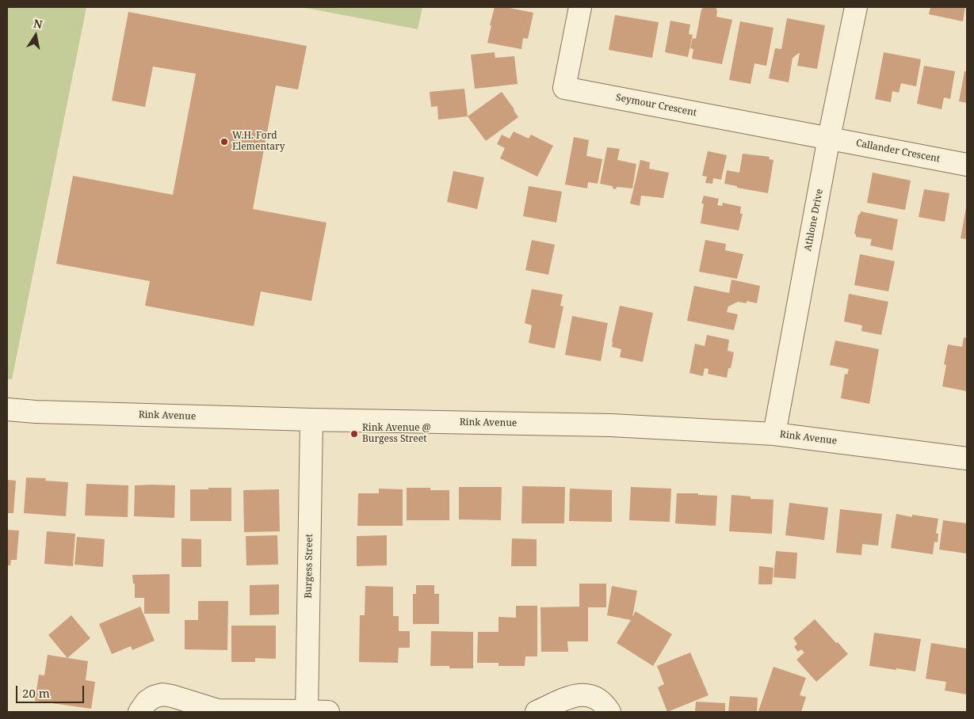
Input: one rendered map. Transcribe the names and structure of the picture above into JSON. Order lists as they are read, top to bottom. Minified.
{"streets":{"street":["Seymour Crescent","Callander Crescent","Athlone Drive","Rink Avenue","Burgess Street"]},"crossings":[["Seymour Crescent","Callander Crescent"],["Seymour Crescent","Athlone Drive"],["Callander Crescent","Athlone Drive"],["Athlone Drive","Rink Avenue"],["Rink Avenue","Burgess Street"]],"places":["W.H. Ford Elementary","Rink Avenue @ Burgess Street"],"scale_bar":"20 m","north":"top"}
